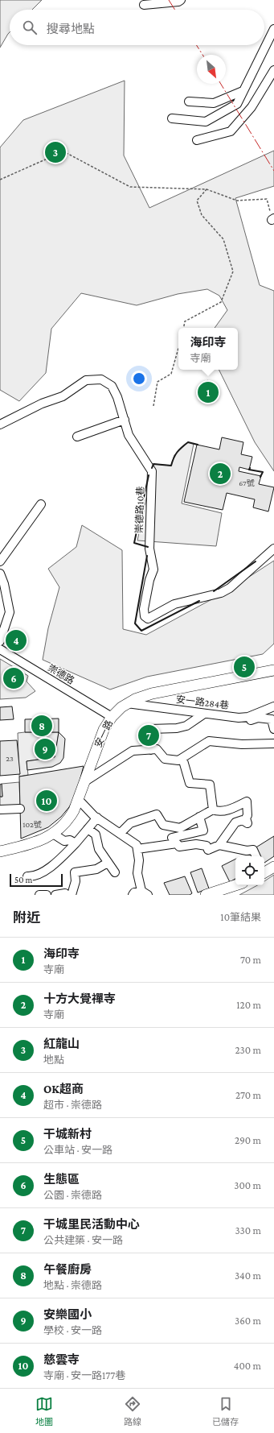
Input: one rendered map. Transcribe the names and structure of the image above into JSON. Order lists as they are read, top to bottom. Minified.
{"streets":{"main road":["安一路"],"street":["崇德路10巷","崇德路","安一路284巷"]},"crossings":[["崇德路","安一路"],["安一路284巷","安一路"]],"house_numbers":["67號","23","102號"],"scale_bar":"50 m","north":"bottom right","page":{"search":"搜尋地點","pins":["3","1","2","4","5","6","8","7","9","10"],"popup":["海印寺","寺廟"],"scale":"50 m","heading":["附近","10筆結果"],"list":[{"mark":"1","name":"海印寺","note":"寺廟","value":"70 m"},{"mark":"2","name":"十方大覺禪寺","note":"寺廟","value":"120 m"},{"mark":"3","name":"紅龍山","note":"地點","value":"230 m"},{"mark":"4","name":"OK超商","note":"超市 · 崇德路","value":"270 m"},{"mark":"5","name":"干城新村","note":"公車站 · 安一路","value":"290 m"},{"mark":"6","name":"生態區","note":"公園 · 崇德路","value":"300 m"},{"mark":"7","name":"干城里民活動中心","note":"公共建築 · 安一路","value":"330 m"},{"mark":"8","name":"午餐廚房","note":"地點 · 崇德路","value":"340 m"},{"mark":"9","name":"安樂國小","note":"學校 · 安一路","value":"360 m"},{"mark":"10","name":"慈雲寺","note":"寺廟 · 安一路177巷","value":"400 m"}],"nav":["地圖","路線","已儲存"]}}
